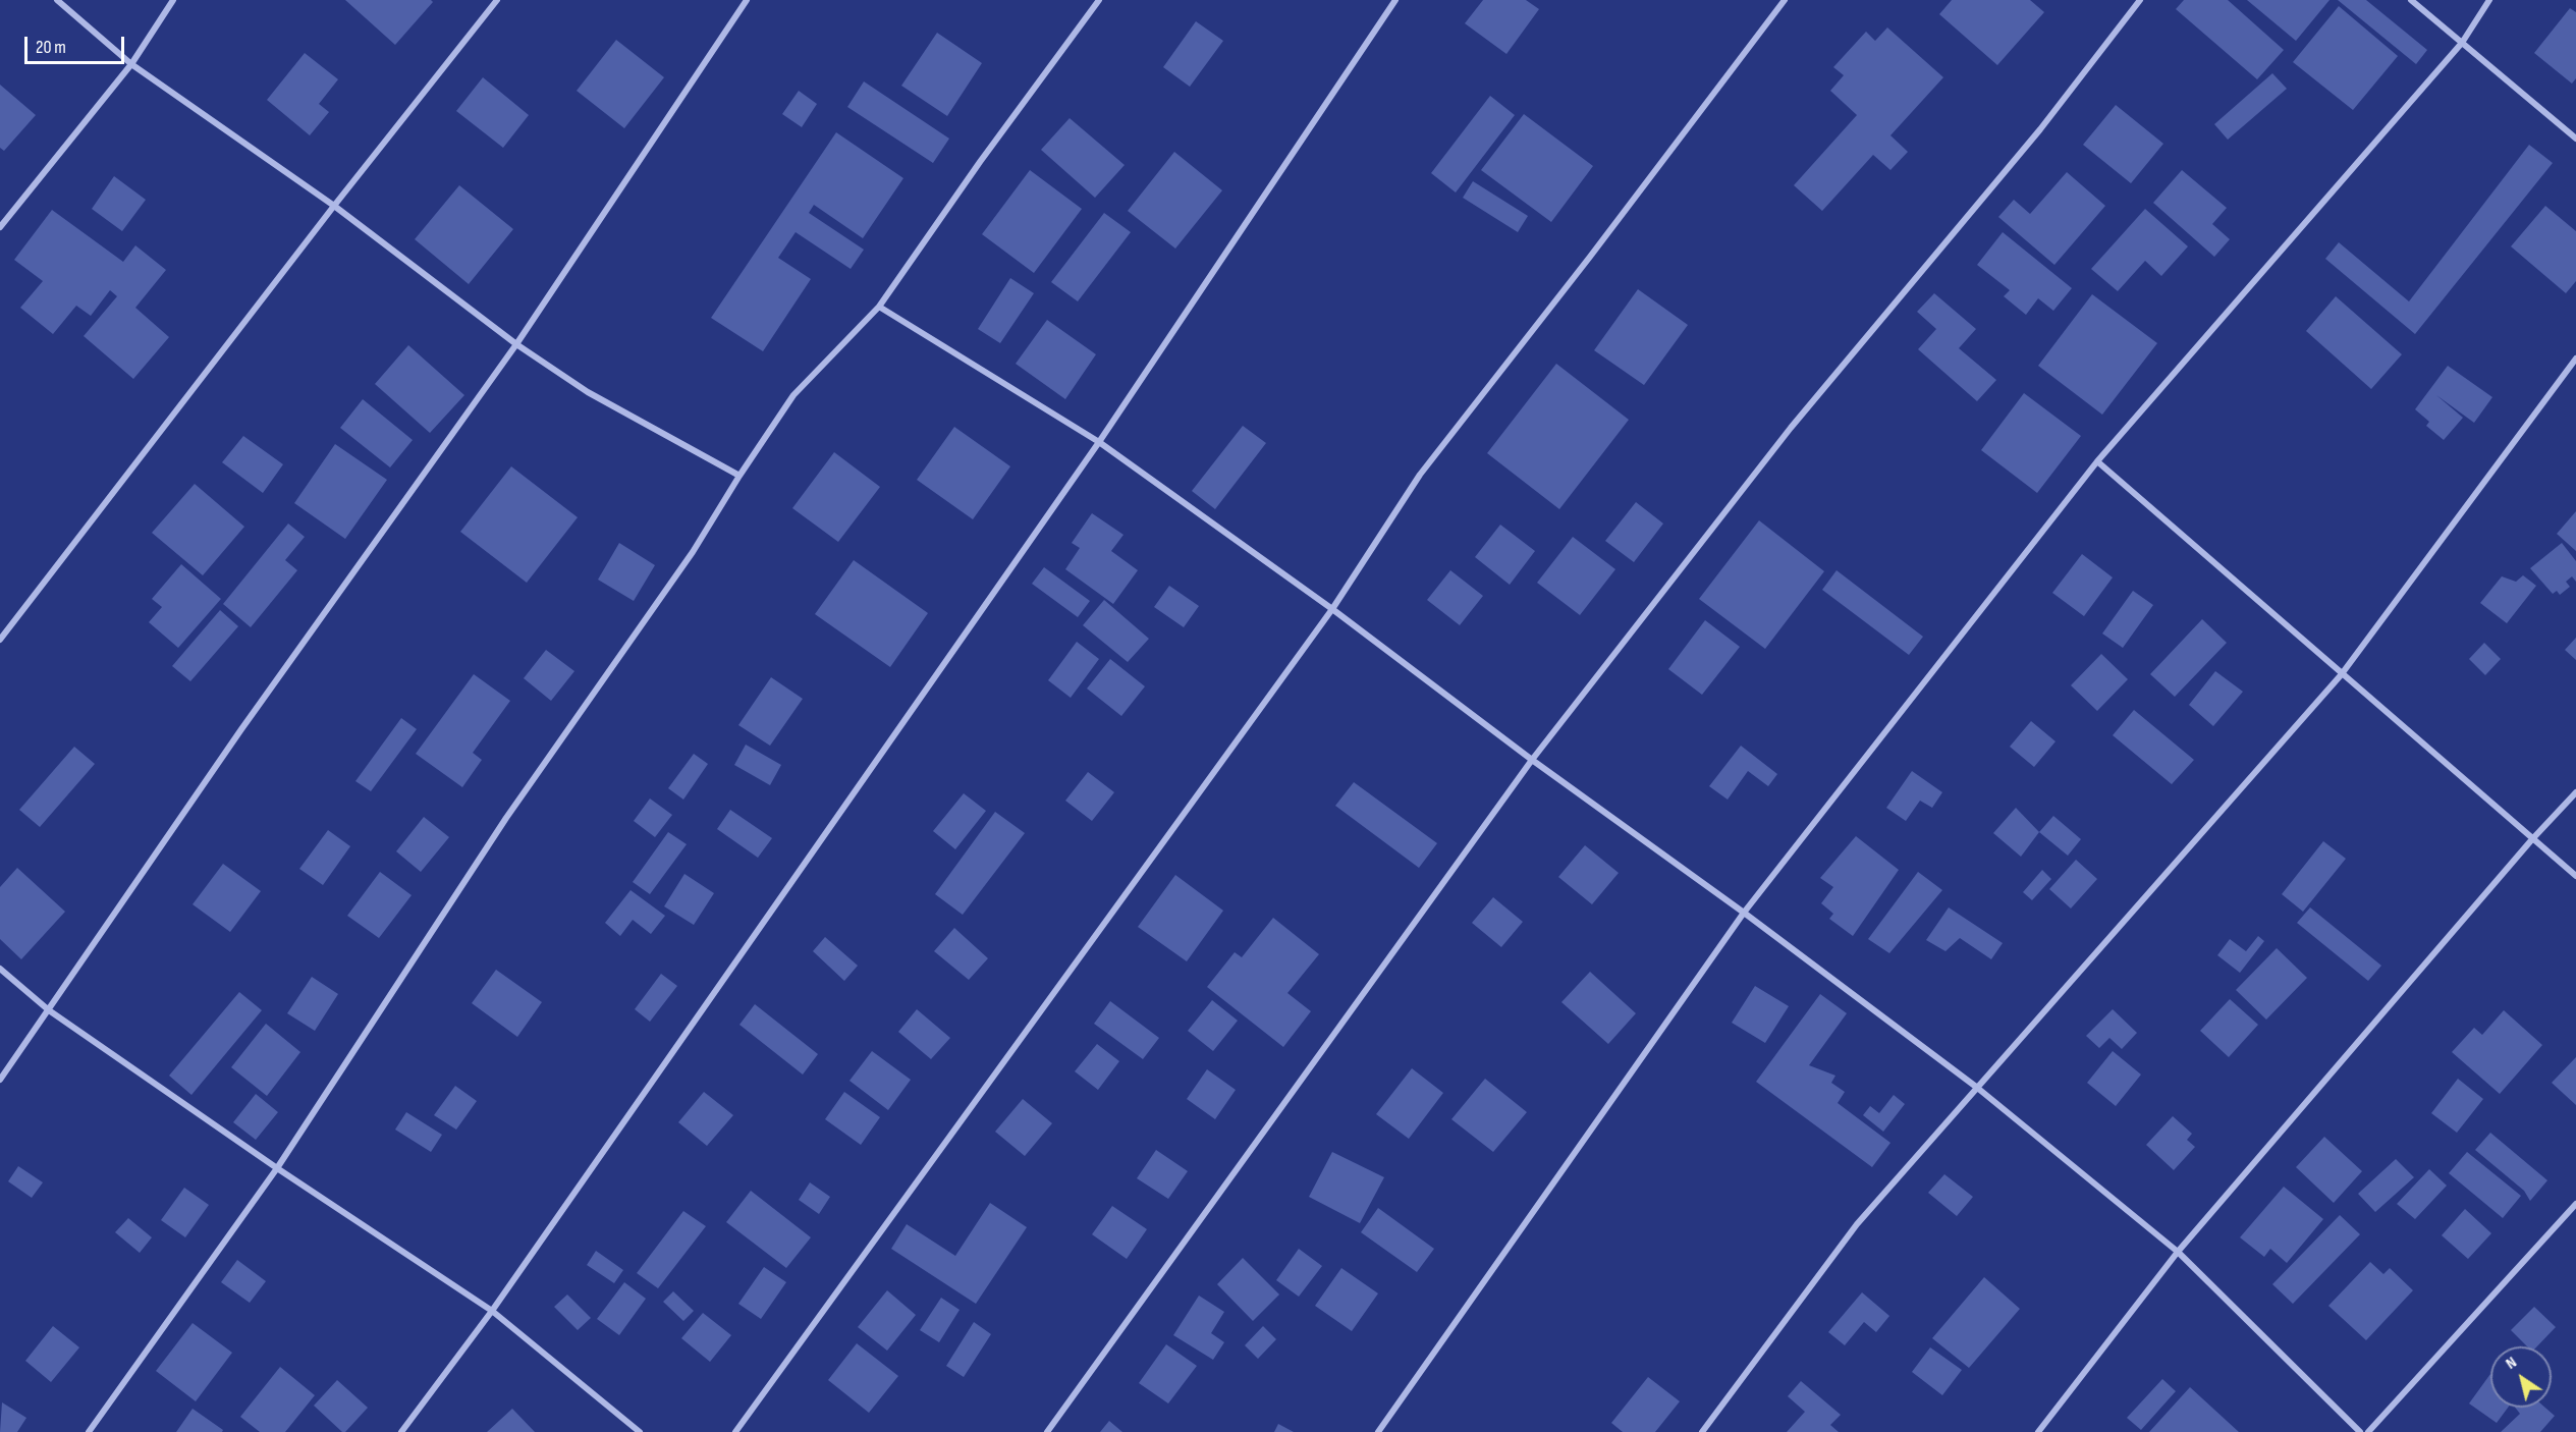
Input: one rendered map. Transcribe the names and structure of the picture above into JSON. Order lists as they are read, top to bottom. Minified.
{"scale_bar":"20 m","north":"top left"}
